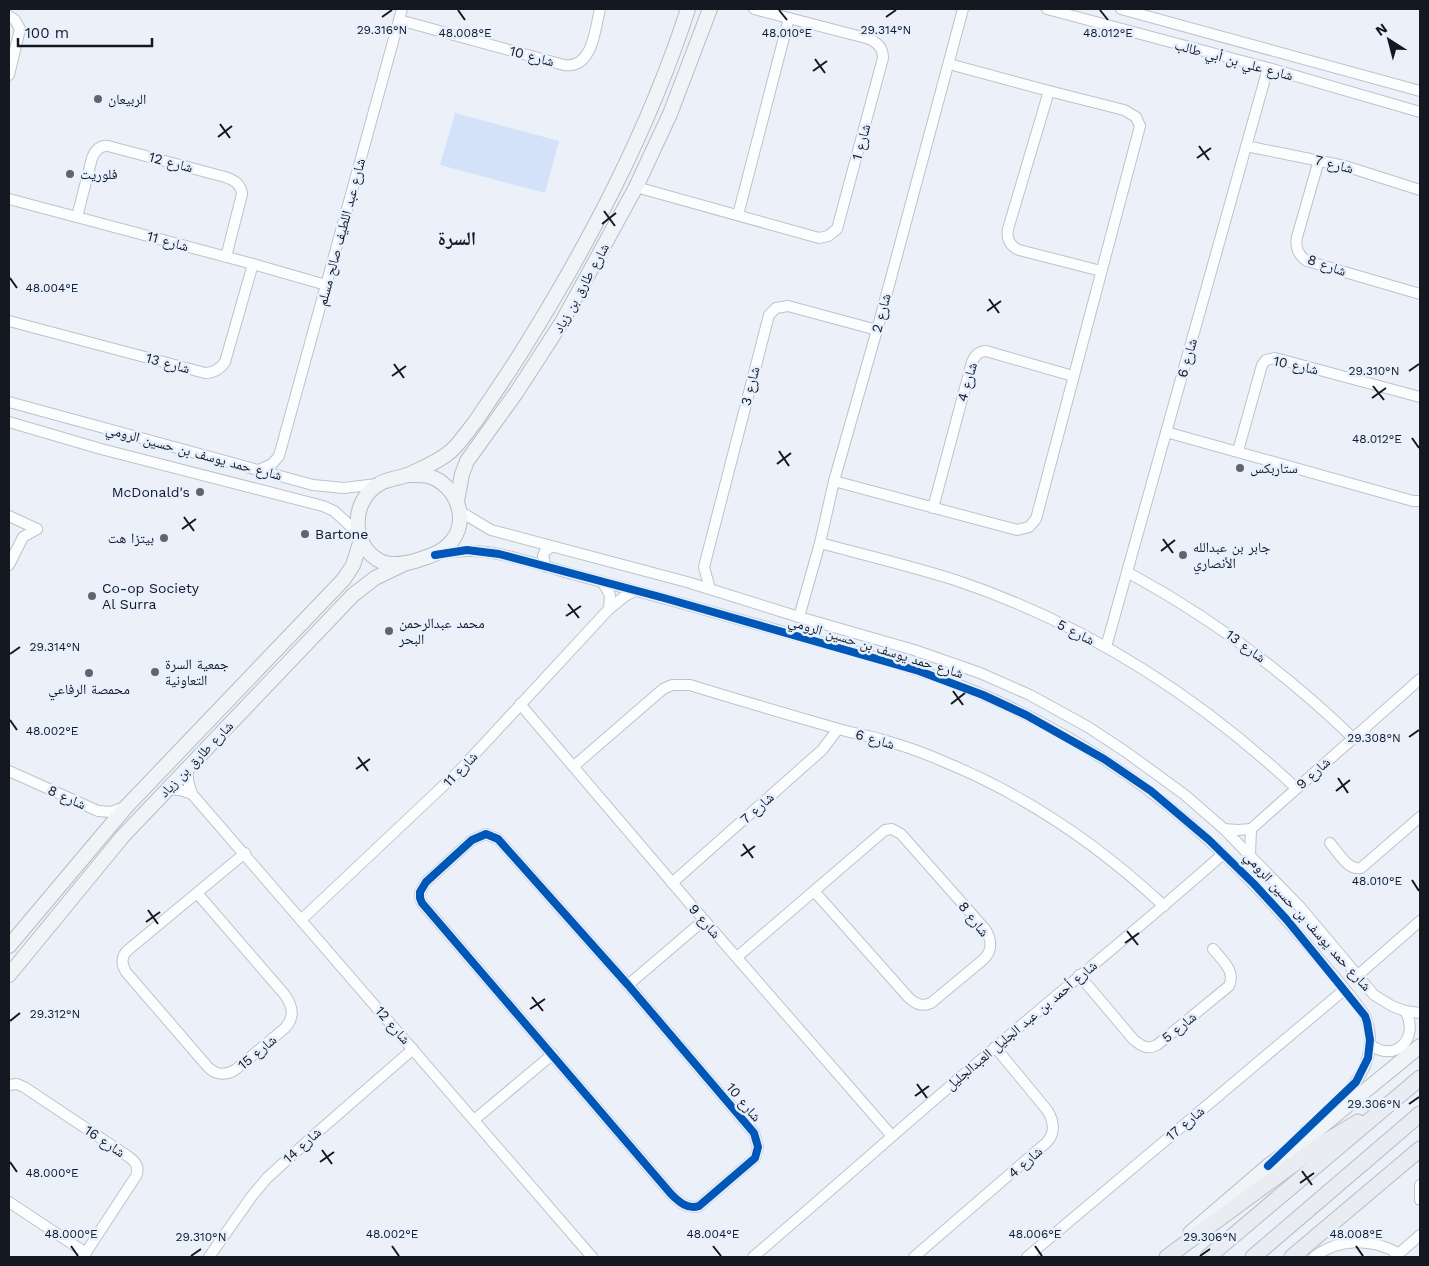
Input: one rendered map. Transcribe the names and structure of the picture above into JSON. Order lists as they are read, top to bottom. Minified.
{"streets":{"main road":["شارع طارق بن زياد"],"street":["شارع 10","شارع علي بن أبي طالب","شارع 1","شارع 12","شارع 7","شارع عبد اللطيف صالح مسلم","شارع 11","شارع 8","شارع 2","شارع 6","شارع 13","شارع 4","شارع 3","شارع حمد يوسف بن حسين الرومي","شارع 5","شارع 9","شارع أحمد بن عبد الجليل العبدالجليل","شارع 15","شارع 17","شارع 16","شارع 14"]},"crossings":[["شارع 10","شارع عبد اللطيف صالح مسلم"],["شارع علي بن أبي طالب","شارع 6"],["شارع 1","شارع طارق بن زياد"],["شارع 12","شارع 11"],["شارع 12","شارع 15"],["شارع 12","شارع 14"],["شارع 7","شارع 8"],["شارع 7","شارع 6"],["شارع 7","شارع 9"],["شارع عبد اللطيف صالح مسلم","شارع 11"],["شارع 11","شارع 13"],["شارع 11","شارع حمد يوسف بن حسين الرومي"],["شارع 11","شارع 9"],["شارع 8","شارع طارق بن زياد"],["شارع 8","شارع 9"],["شارع طارق بن زياد","شارع حمد يوسف بن حسين الرومي"],["شارع 2","شارع 3"],["شارع 2","شارع حمد يوسف بن حسين الرومي"],["شارع 2","شارع 5"],["شارع 6","شارع 13"],["شارع 6","شارع 5"],["شارع 6","شارع 9"],["شارع 6","شارع أحمد بن عبد الجليل العبدالجليل"],["شارع 13","شارع 9"],["شارع 4","شارع أحمد بن عبد الجليل العبدالجليل"],["شارع حمد يوسف بن حسين الرومي","شارع أحمد بن عبد الجليل العبدالجليل"],["شارع حمد يوسف بن حسين الرومي","شارع 17"],["شارع 5","شارع 9"],["شارع 5","شارع أحمد بن عبد الجليل العبدالجليل"],["شارع 9","شارع أحمد بن عبد الجليل العبدالجليل"]],"districts":["السرة"],"places":["الربيعان","فلوريت","ستاربكس","McDonald's","Bartone","بيتزا هت","جابر بن عبدالله الأنصاري","Co-op Society Al Surra","محمد عبدالرحمن البحر","جمعية السرة التعاونية","محمصة الرفاعي"],"scale_bar":"100 m","north":"top left","coordinates":["29.316°N","29.314°N","48.008°E","48.010°E","48.012°E","48.004°E","29.310°N","48.002°E","29.308°N","29.312°N","29.306°N","48.000°E","48.006°E"]}
